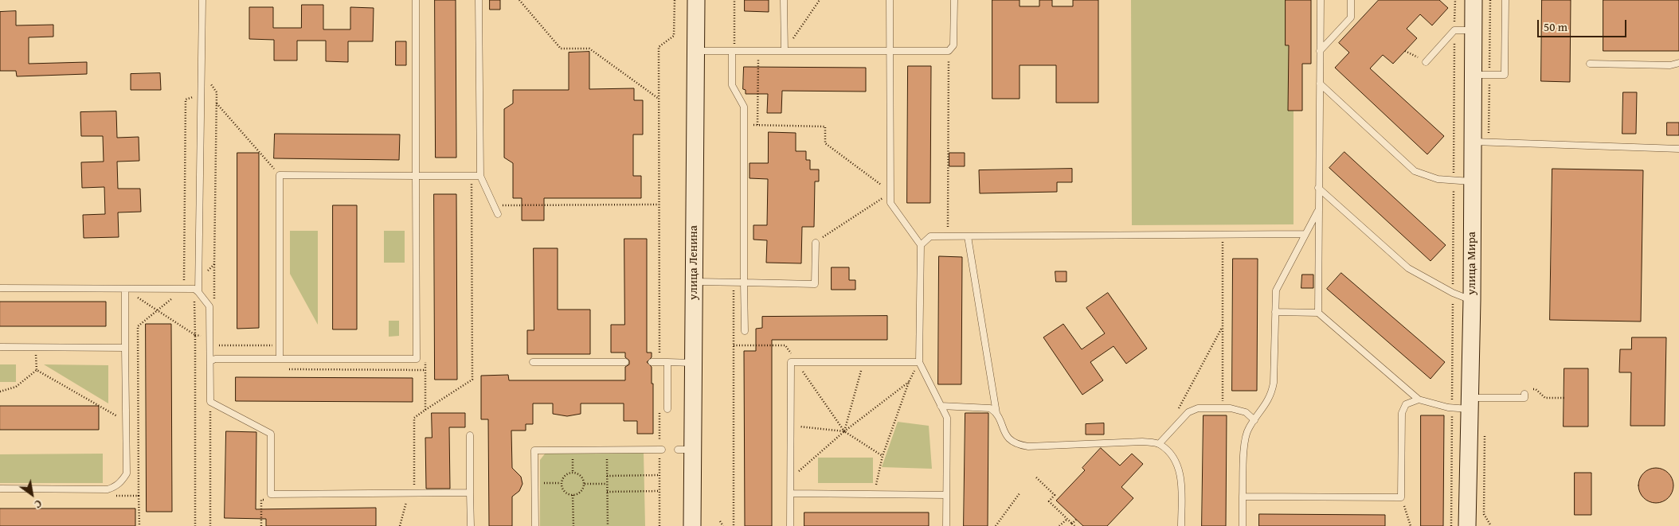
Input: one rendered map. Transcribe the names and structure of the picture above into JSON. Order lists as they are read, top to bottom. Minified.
{"streets":{"main road":["улица Ленина","улица Мира"]},"scale_bar":"50 m","north":"bottom right"}
